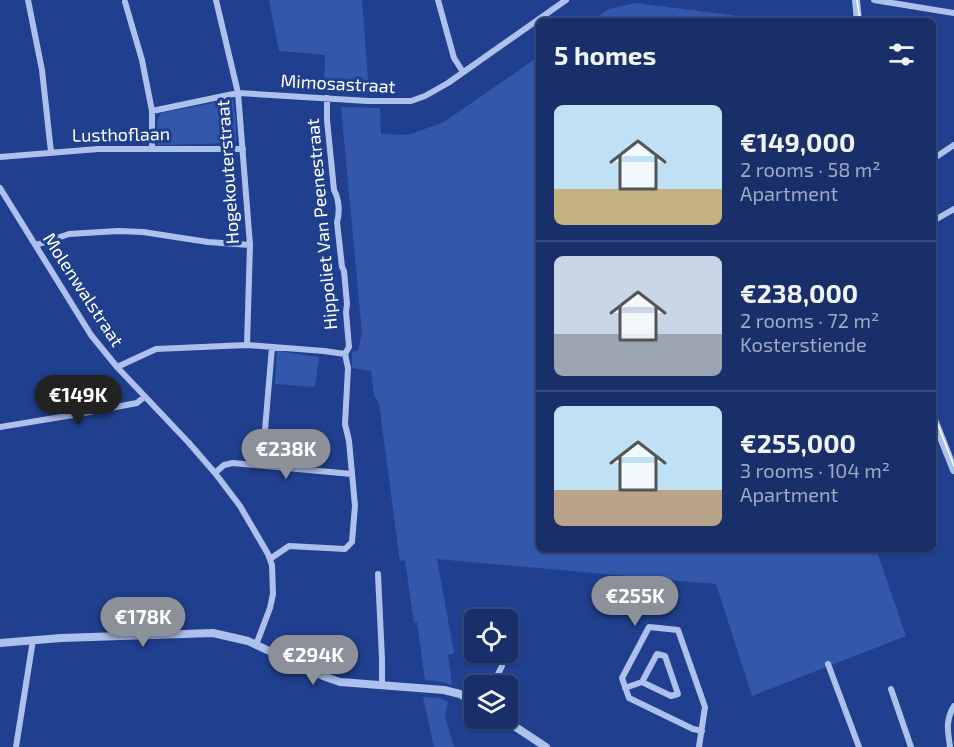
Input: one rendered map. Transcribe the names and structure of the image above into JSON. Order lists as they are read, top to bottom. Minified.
{"streets":{"street":["Mimosastraat","Lusthoflaan","Hogekouterstraat","Hippoliet Van Peenestraat","Molenwalstraat"]},"crossings":[["Mimosastraat","Hogekouterstraat"],["Mimosastraat","Hippoliet Van Peenestraat"],["Lusthoflaan","Hogekouterstraat"],["Hippoliet Van Peenestraat","Molenwalstraat"]],"page":{"heading":"5 homes","list":[{"name":"€149,000","note":"2 rooms · 58 m² · Apartment"},{"name":"€238,000","note":"2 rooms · 72 m² · Kosterstiende"},{"name":"€255,000","note":"3 rooms · 104 m² · Apartment"}],"price":["€149K","€238K","€255K","€178K","€294K"]}}
